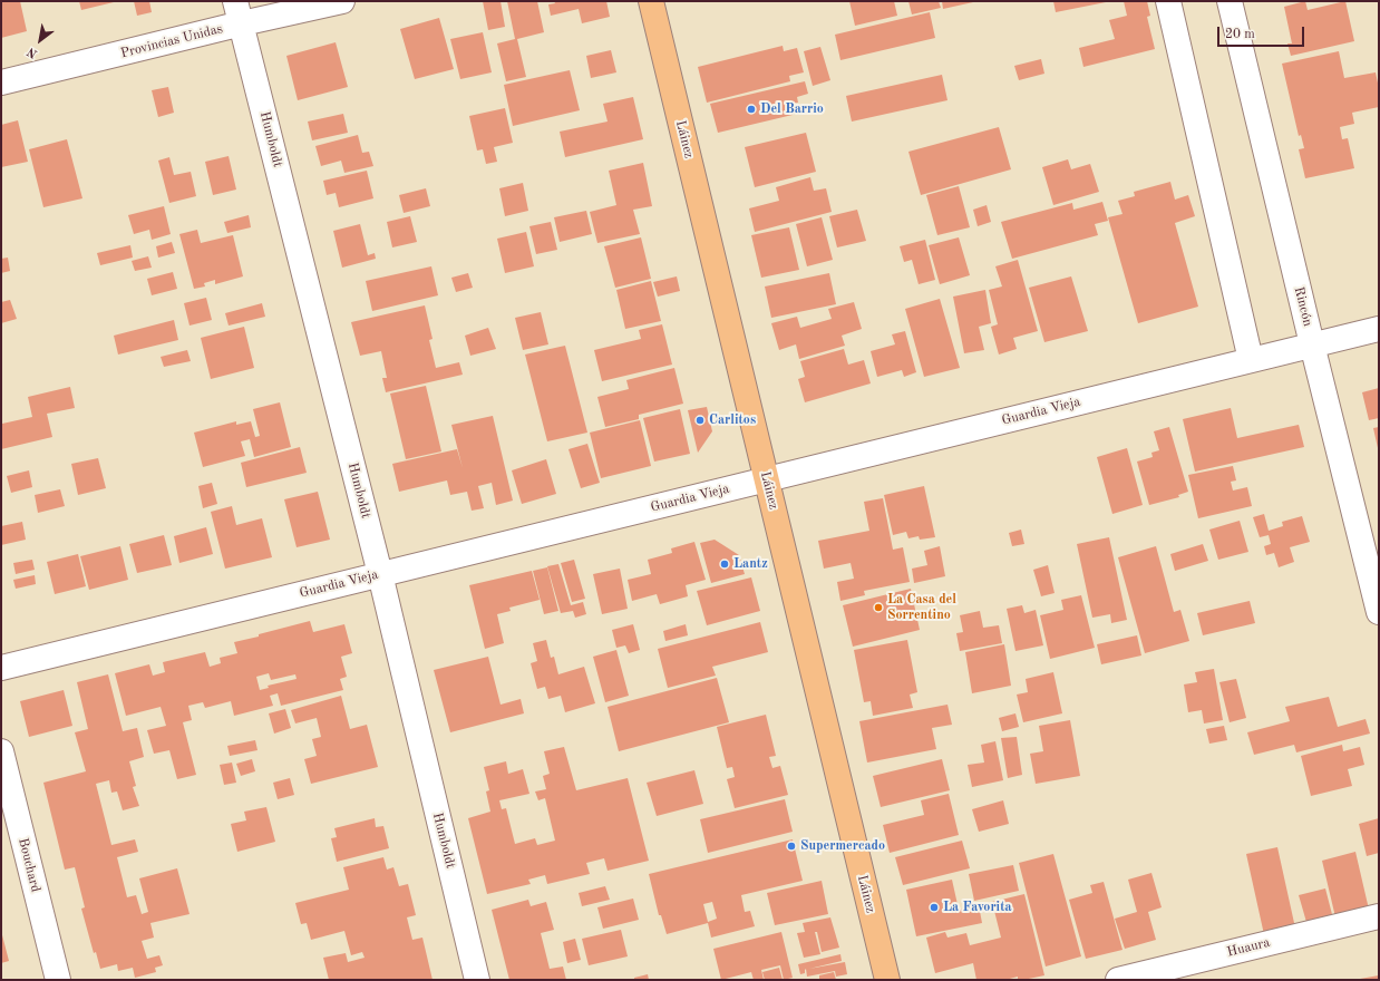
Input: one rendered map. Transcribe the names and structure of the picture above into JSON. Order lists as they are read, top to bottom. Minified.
{"streets":{"main road":["Láinez"],"street":["Provincias Unidas","Humboldt","Rincón","Guardia Vieja","Bouchard","Huaura"]},"crossings":[["Provincias Unidas","Humboldt"],["Humboldt","Guardia Vieja"],["Láinez","Guardia Vieja"],["Rincón","Guardia Vieja"]],"places":["Del Barrio","Carlitos","Lantz","La Casa del Sorrentino","Supermercado","La Favorita"],"scale_bar":"20 m","north":"bottom left"}
